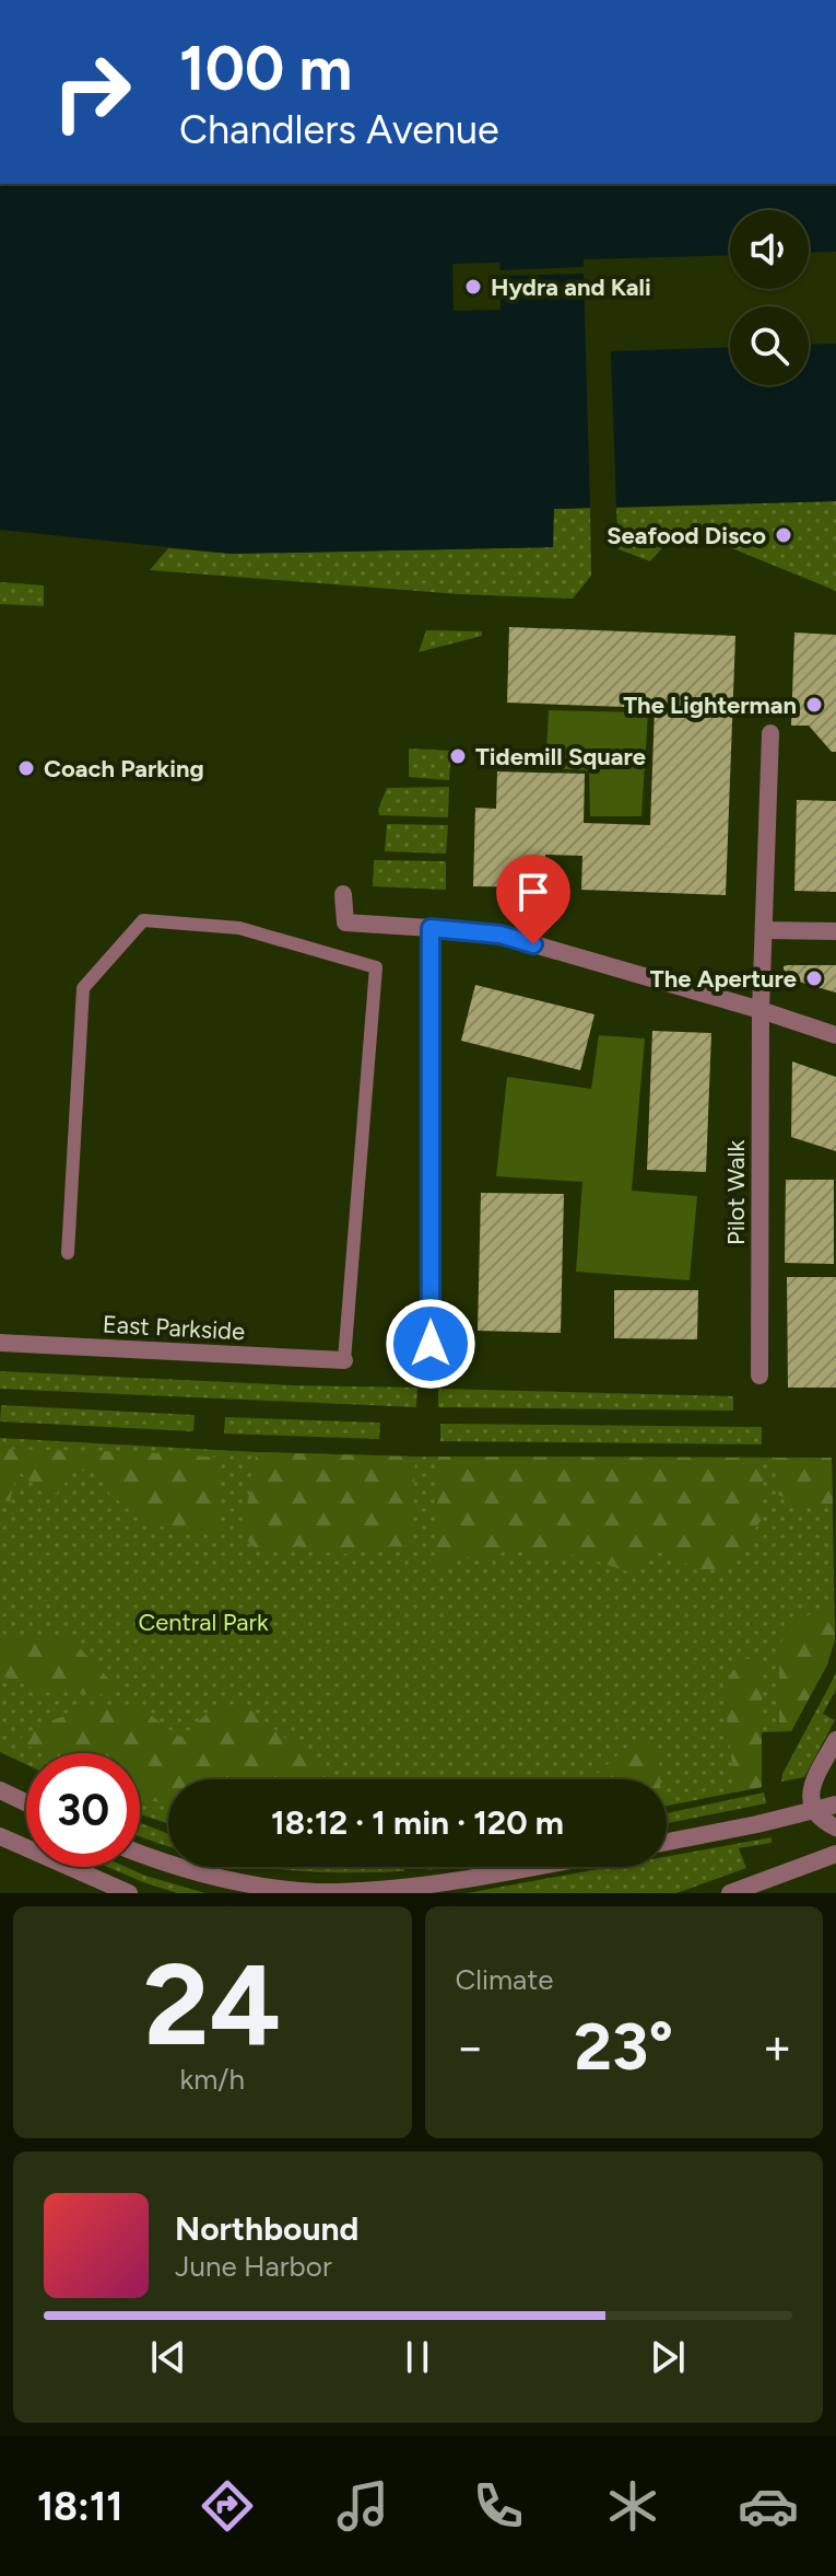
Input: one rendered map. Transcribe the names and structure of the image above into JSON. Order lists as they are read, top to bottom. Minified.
{"streets":{"street":["Pilot Walk","East Parkside"]},"parks":["Central Park"],"places":["Hydra and Kali","Seafood Disco","The Lighterman","Tidemill Square","Coach Parking","The Aperture"],"page":{"turn":["100 m","Chandlers Avenue"],"limit":"30","trip":"18:12 · 1 min · 120 m","tile":[["24","km/h"],"Climate"],"heat":["−","23°","+"],"song":["Northbound","June Harbor"],"tabs":"18:11"}}
